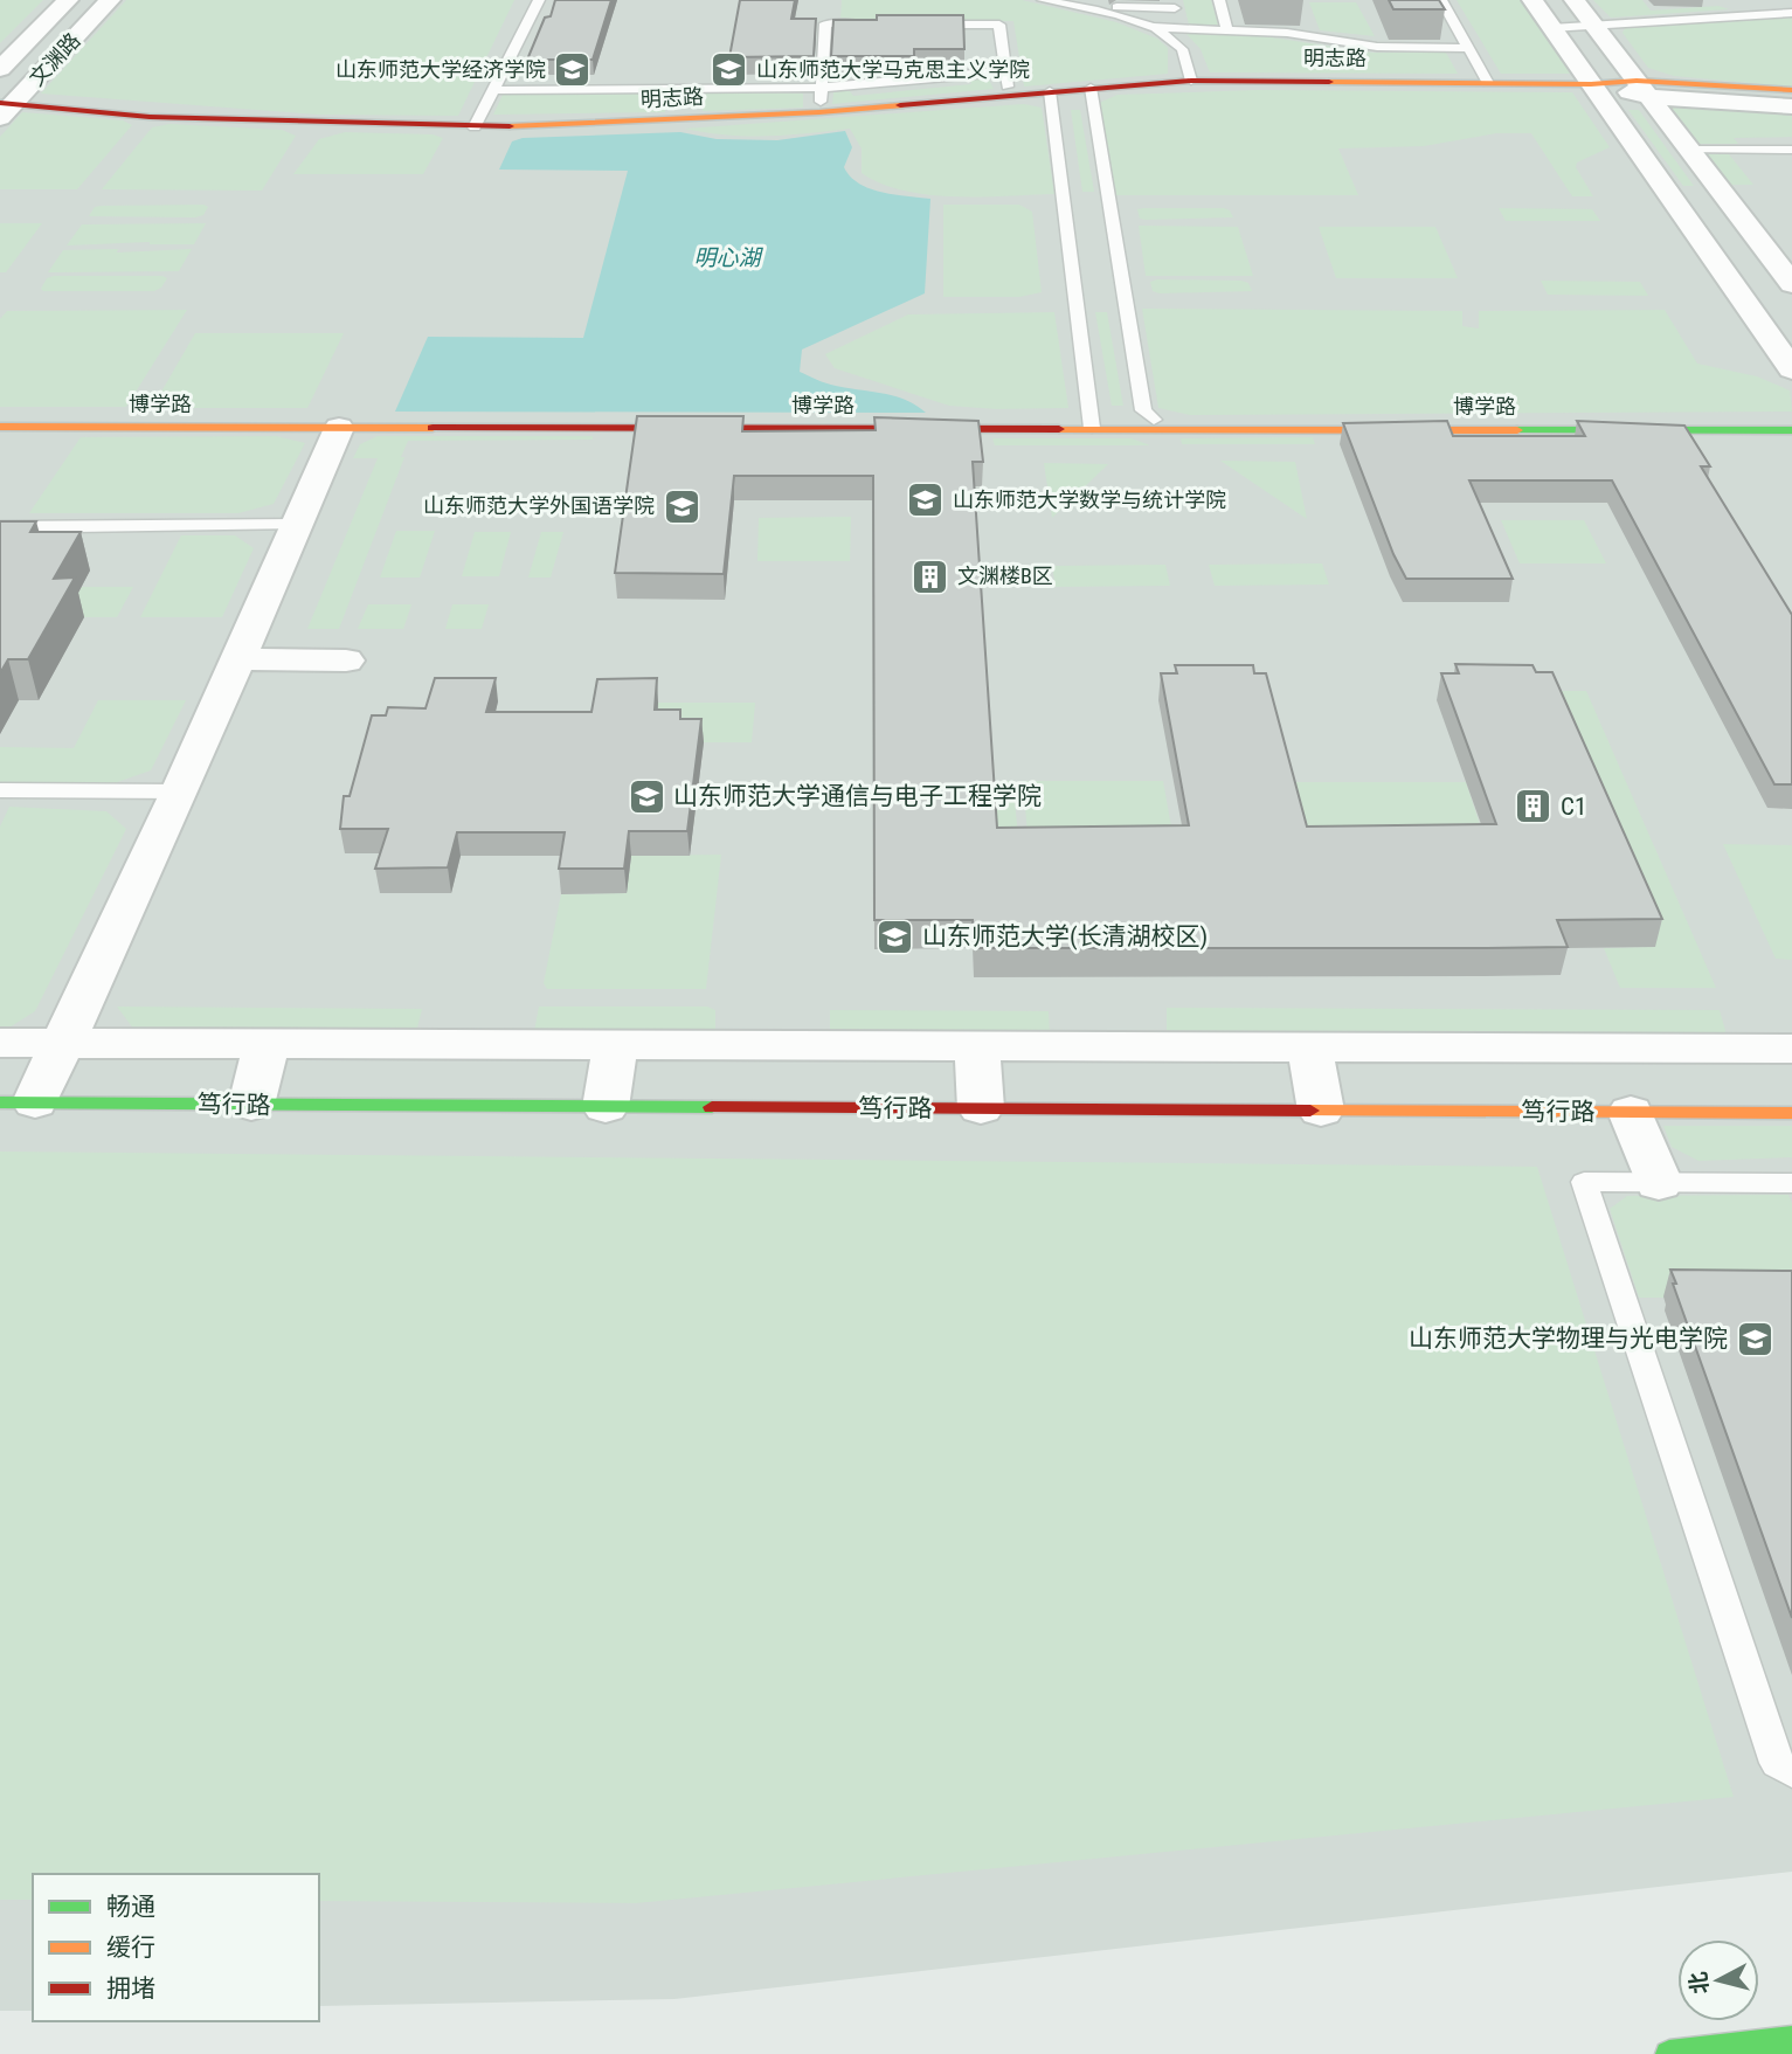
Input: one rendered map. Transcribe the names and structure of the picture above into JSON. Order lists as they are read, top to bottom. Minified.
{"streets":{"street":["明志路","文渊路","博学路","笃行路"]},"crossings":[["明志路","文渊路"]],"water":["明心湖"],"places":{"school or university":["山东师范大学经济学院","山东师范大学马克思主义学院","山东师范大学数学与统计学院","山东师范大学外国语学院","山东师范大学通信与电子工程学院","山东师范大学(长清湖校区)","山东师范大学物理与光电学院"],"building":["文渊楼B区","C1"]},"legend":["畅通","缓行","拥堵"],"north":"left"}
